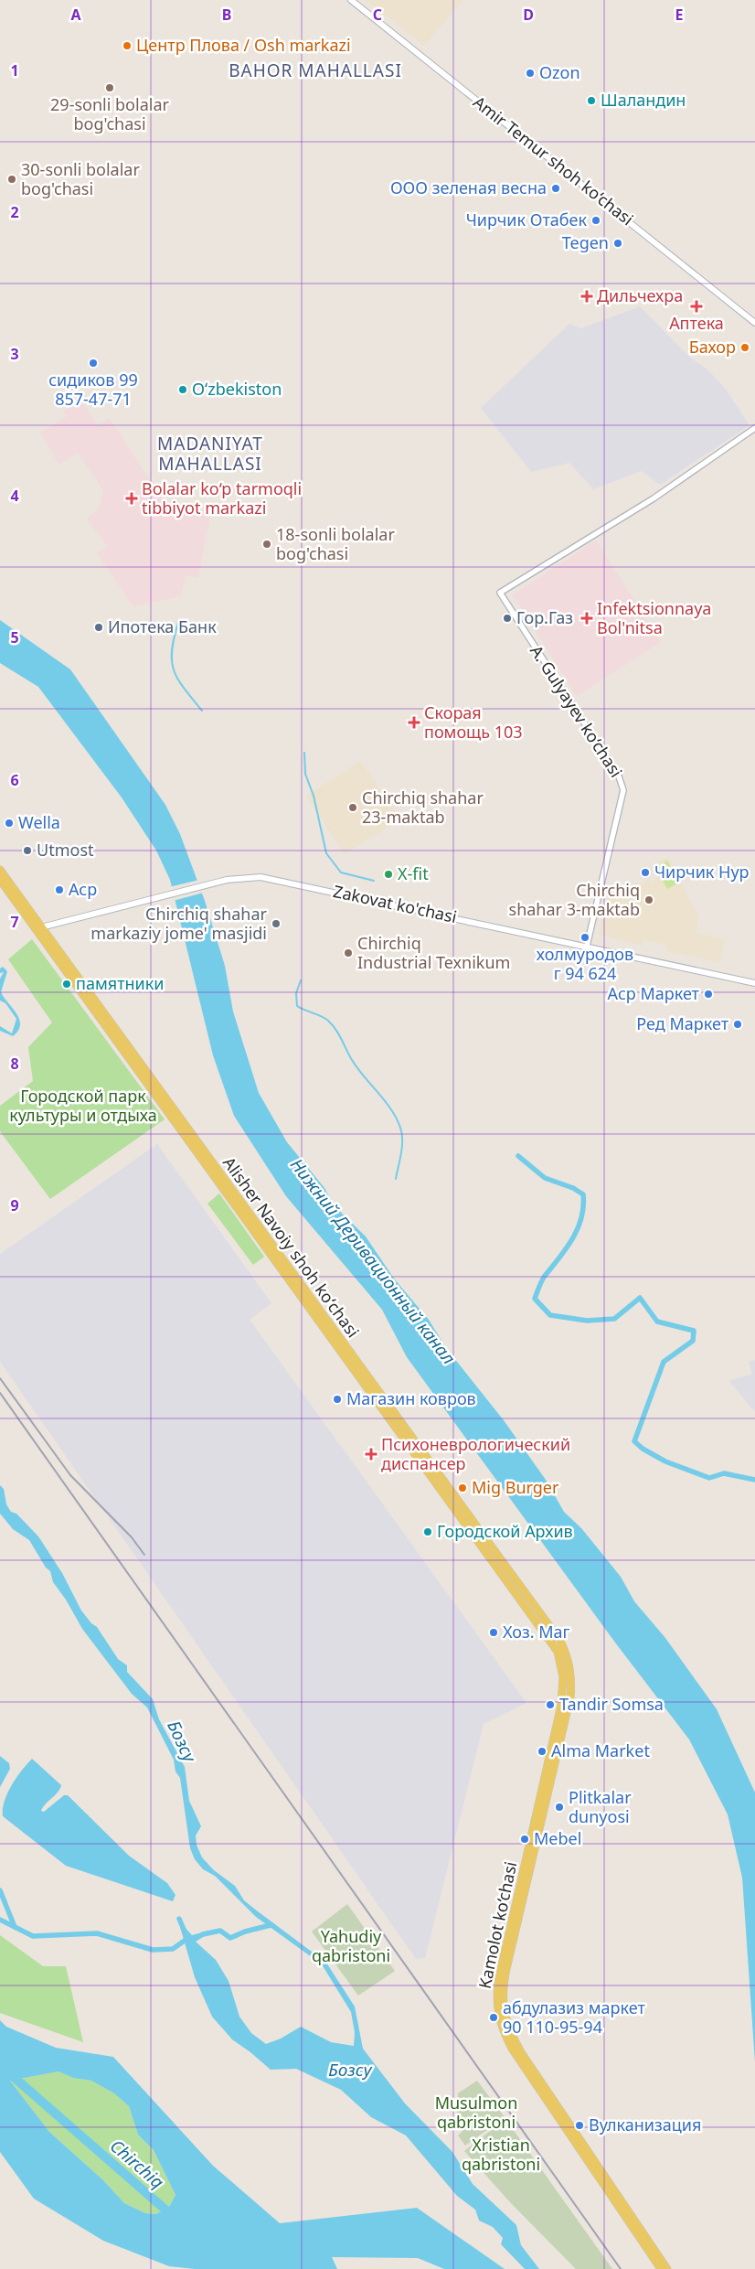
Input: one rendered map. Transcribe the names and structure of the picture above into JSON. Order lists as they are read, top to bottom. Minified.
{"streets":{"main road":["Amir Temur shoh ko‘chasi","Zakovat ko'chasi","Alisher Navoiy shoh koʻchasi","Kamolot ko‘chasi"],"street":["A. Gulyayev ko‘chasi"]},"crossings":[["A. Gulyayev ko‘chasi","Zakovat ko'chasi"],["Zakovat ko'chasi","Alisher Navoiy shoh koʻchasi"],["Alisher Navoiy shoh koʻchasi","Kamolot ko‘chasi"]],"districts":["BAHOR MAHALLASI","MADANIYAT MAHALLASI"],"water":["Нижний Деривационный канал","Бозсу","Chirchiq"],"parks":["Городской парк культуры и отдыха","Yahudiy qabristoni","Musulmon qabristoni","Xristian qabristoni"],"places":{"other":["Центр Плова / Osh markazi","Ozon","29-sonli bolalar bog'chasi","Шаландин","30-sonli bolalar bog'chasi","ООО зеленая весна","Чирчик Отабек","Tegen","Бахор","сидиков 99 857-47-71","Oʻzbekiston","18-sonli bolalar bog'chasi","Гор.Газ","Ипотека Банк","Chirchiq shahar 23-maktab","Wella","Utmost","Чирчик Нур","X-fit","Аср","Chirchiq shahar 3-maktab","Chirchiq shahar markaziy jome' masjidi","холмуродов г 94 624","Chirchiq Industrial Texnikum","памятники","Аср Маркет","Ред Маркет","Магазин ковров","Mig Burger","Городской Архив","Хоз. Маг","Tandir Somsa","Alma Market","Plitkalar dunyosi","Mebel","абдулазиз маркет 90 110-95-94","Вулканизация"],"health":["Дильчехра","Аптека","Bolalar ko‘p tarmoqli tibbiyot markazi","Infektsionnaya Bol'nitsa","Скорая помощь 103","Психоневрологический диспансер"]},"grid":{"columns":["A","B","C","D","E"],"rows":["1","2","3","4","5","6","7","8","9"]}}
